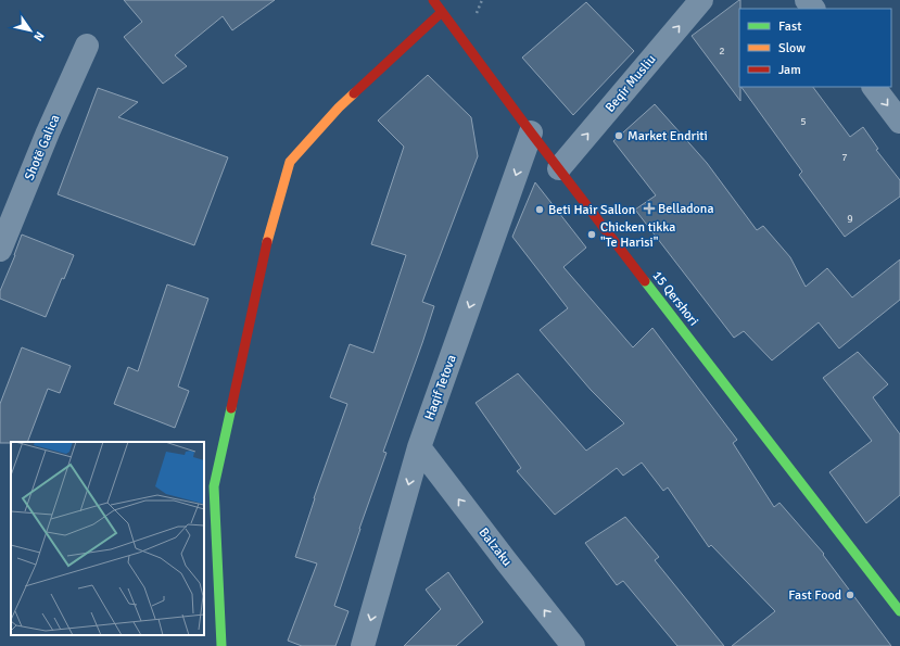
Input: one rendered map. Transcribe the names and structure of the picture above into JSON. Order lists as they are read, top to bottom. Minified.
{"streets":{"street":["Beqir Musliu","Shotë Galica","15 Qershori","Haqif Tetova","Balzaku"]},"crossings":[["Beqir Musliu","15 Qershori"],["15 Qershori","Haqif Tetova"],["Haqif Tetova","Balzaku"]],"one_way":["Beqir Musliu","Balzaku"],"places":{"other":["Market Endriti","Beti Hair Sallon","Chicken tikka \"Te Harisi\"","Fast Food"],"health":["Belladona"]},"house_numbers":["2","5","7","9"],"legend":["Fast","Slow","Jam"],"north":"bottom right"}
